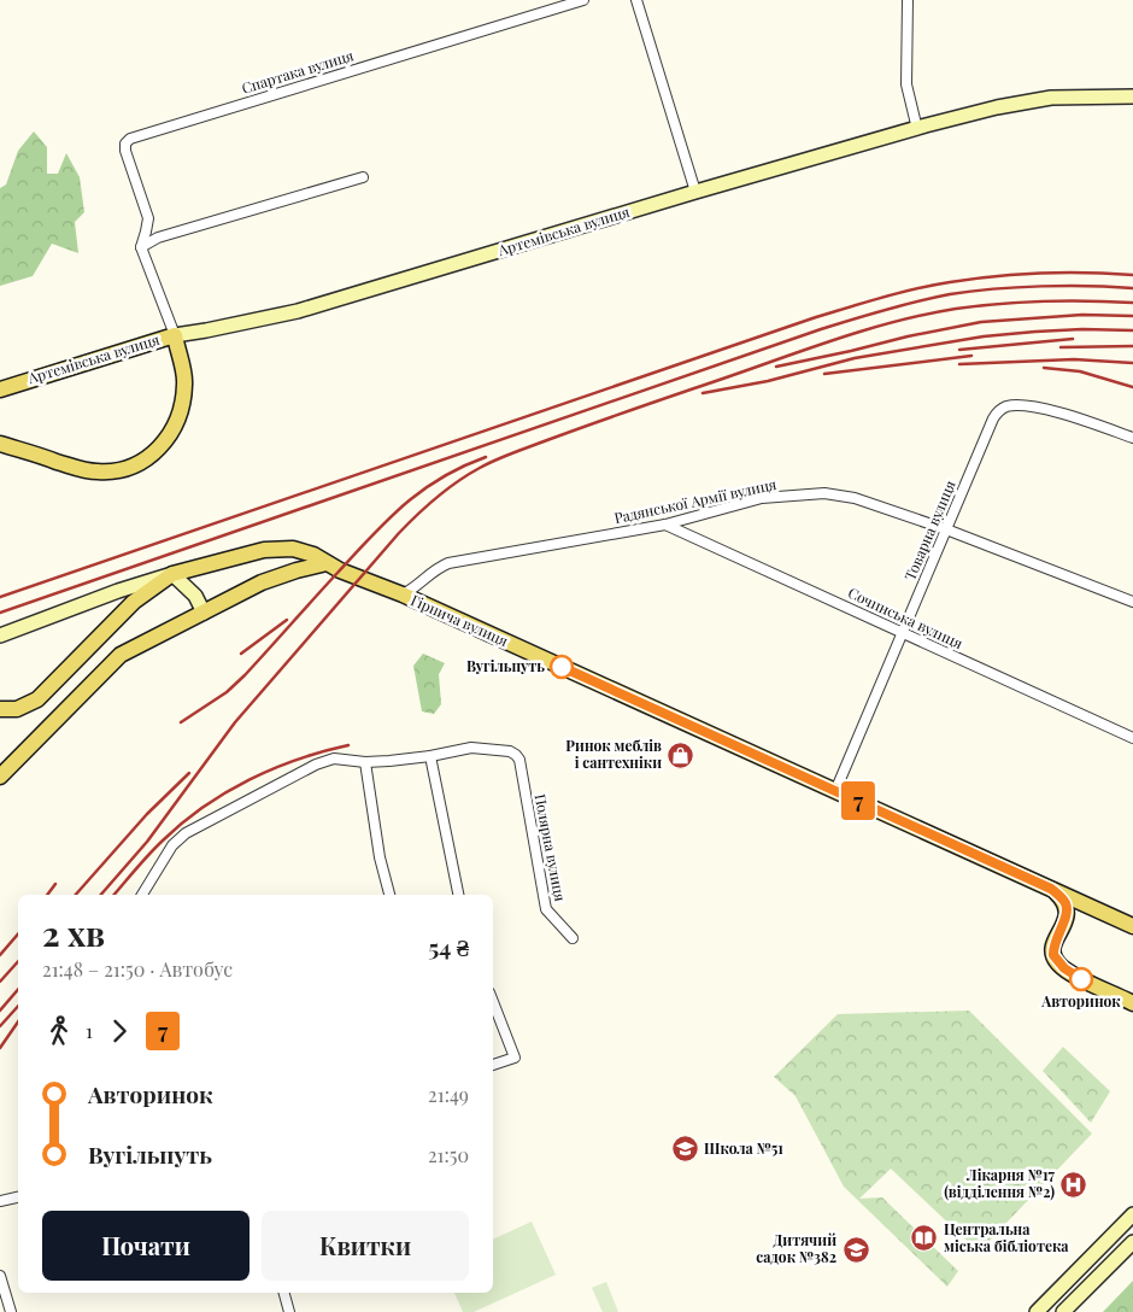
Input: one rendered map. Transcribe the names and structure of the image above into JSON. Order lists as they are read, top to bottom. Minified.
{"streets":{"main road":["Артемівська вулиця","Гірнича вулиця"],"street":["Спартака вулиця","Радянської Армії вулиця","Товарна вулиця","Сочинська вулиця","Полярна вулиця"]},"crossings":[["Радянської Армії вулиця","Товарна вулиця"],["Радянської Армії вулиця","Сочинська вулиця"],["Радянської Армії вулиця","Гірнича вулиця"],["Товарна вулиця","Сочинська вулиця"],["Товарна вулиця","Гірнича вулиця"]],"places":{"other":["Вугільпуть","Авторинок"],"shop":["Ринок меблів і сантехніки"],"school or university":["Школа №51","Дитячий садок №382"],"hospital":["Лікарня №17 (відділення №2)"],"library":["Центральна міська бібліотека"]},"lines":["bus line 7"],"page":{"on_map":"7","heading":["2 хв","21:48 – 21:50 · Автобус","54 ₴"],"legs":["1","7"],"list":[{"name":"Авторинок","value":"21:49"},{"name":"Вугільпуть","value":"21:50"}],"buttons":["Почати","Квитки"]}}
